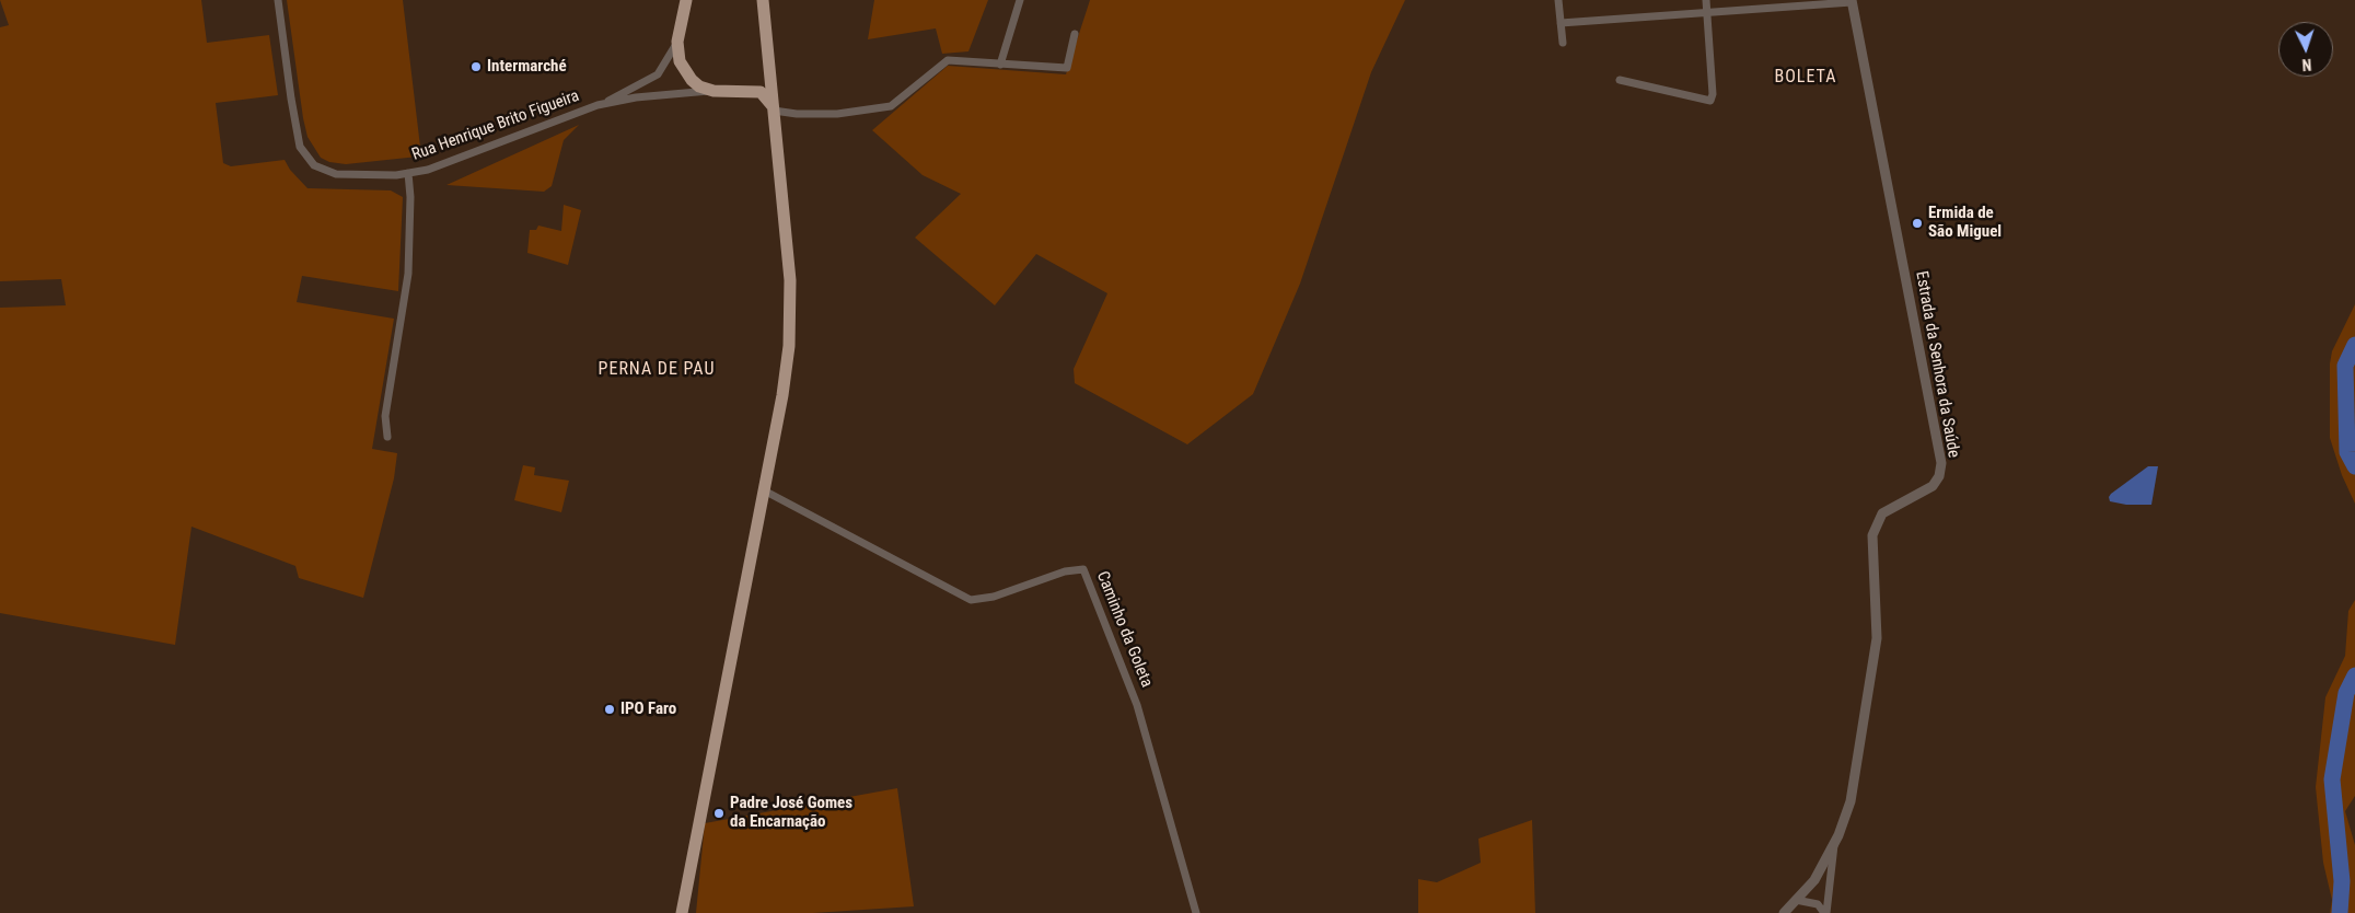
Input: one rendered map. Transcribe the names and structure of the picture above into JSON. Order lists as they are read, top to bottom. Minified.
{"streets":{"street":["Rua Henrique Brito Figueira","Estrada da Senhora da Saúde","Caminho da Goleta"]},"districts":["BOLETA","PERNA DE PAU"],"places":["Intermarché","Ermida de São Miguel","IPO Faro","Padre José Gomes da Encarnação"],"north":"bottom"}
